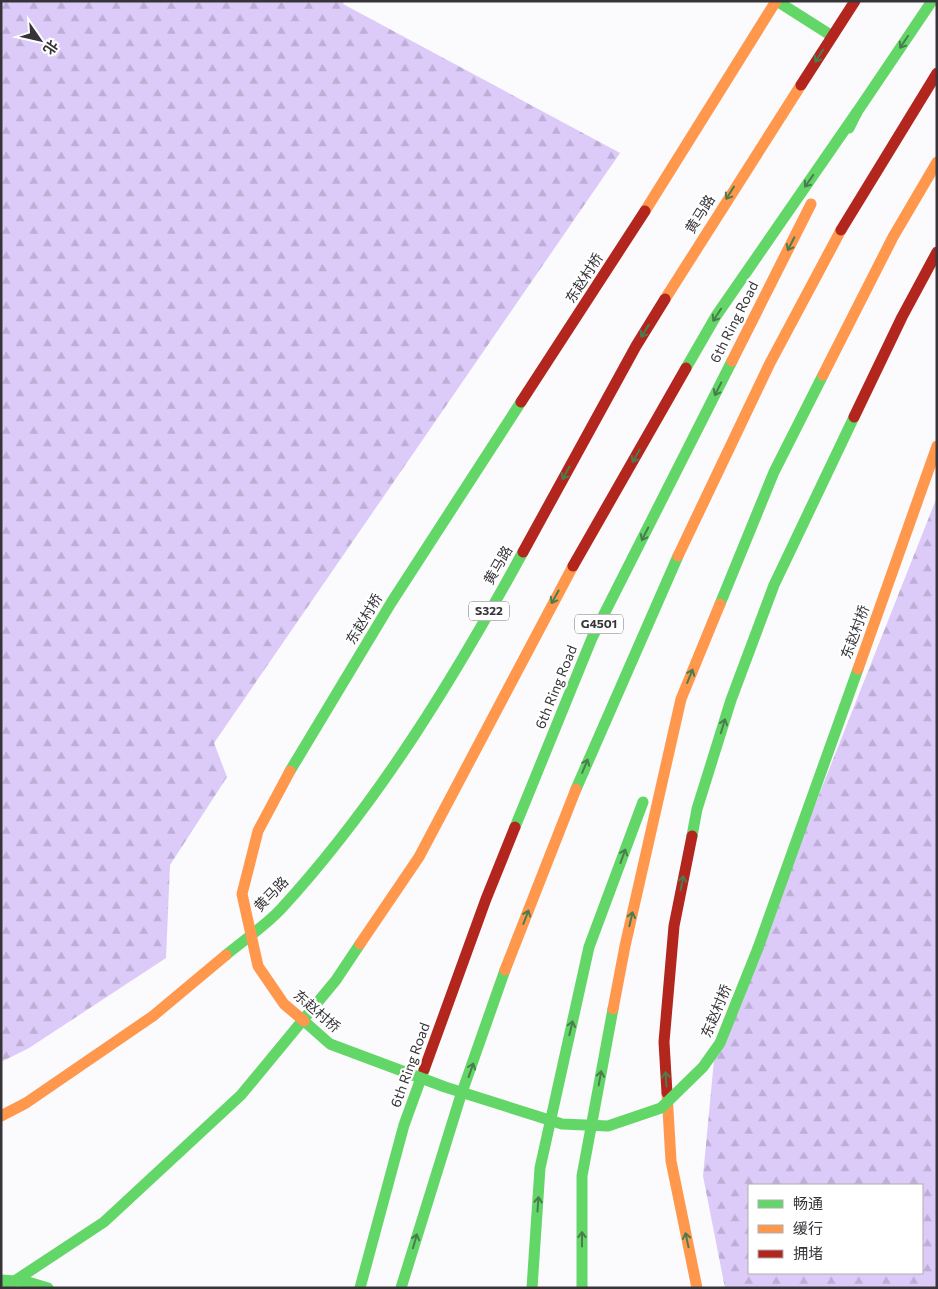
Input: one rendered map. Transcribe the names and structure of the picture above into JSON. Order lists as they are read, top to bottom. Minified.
{"streets":{"main road":["黄马路","东赵村桥","6th Ring Road","S322","G4501"]},"legend":["畅通","缓行","拥堵"],"north":"bottom right"}
